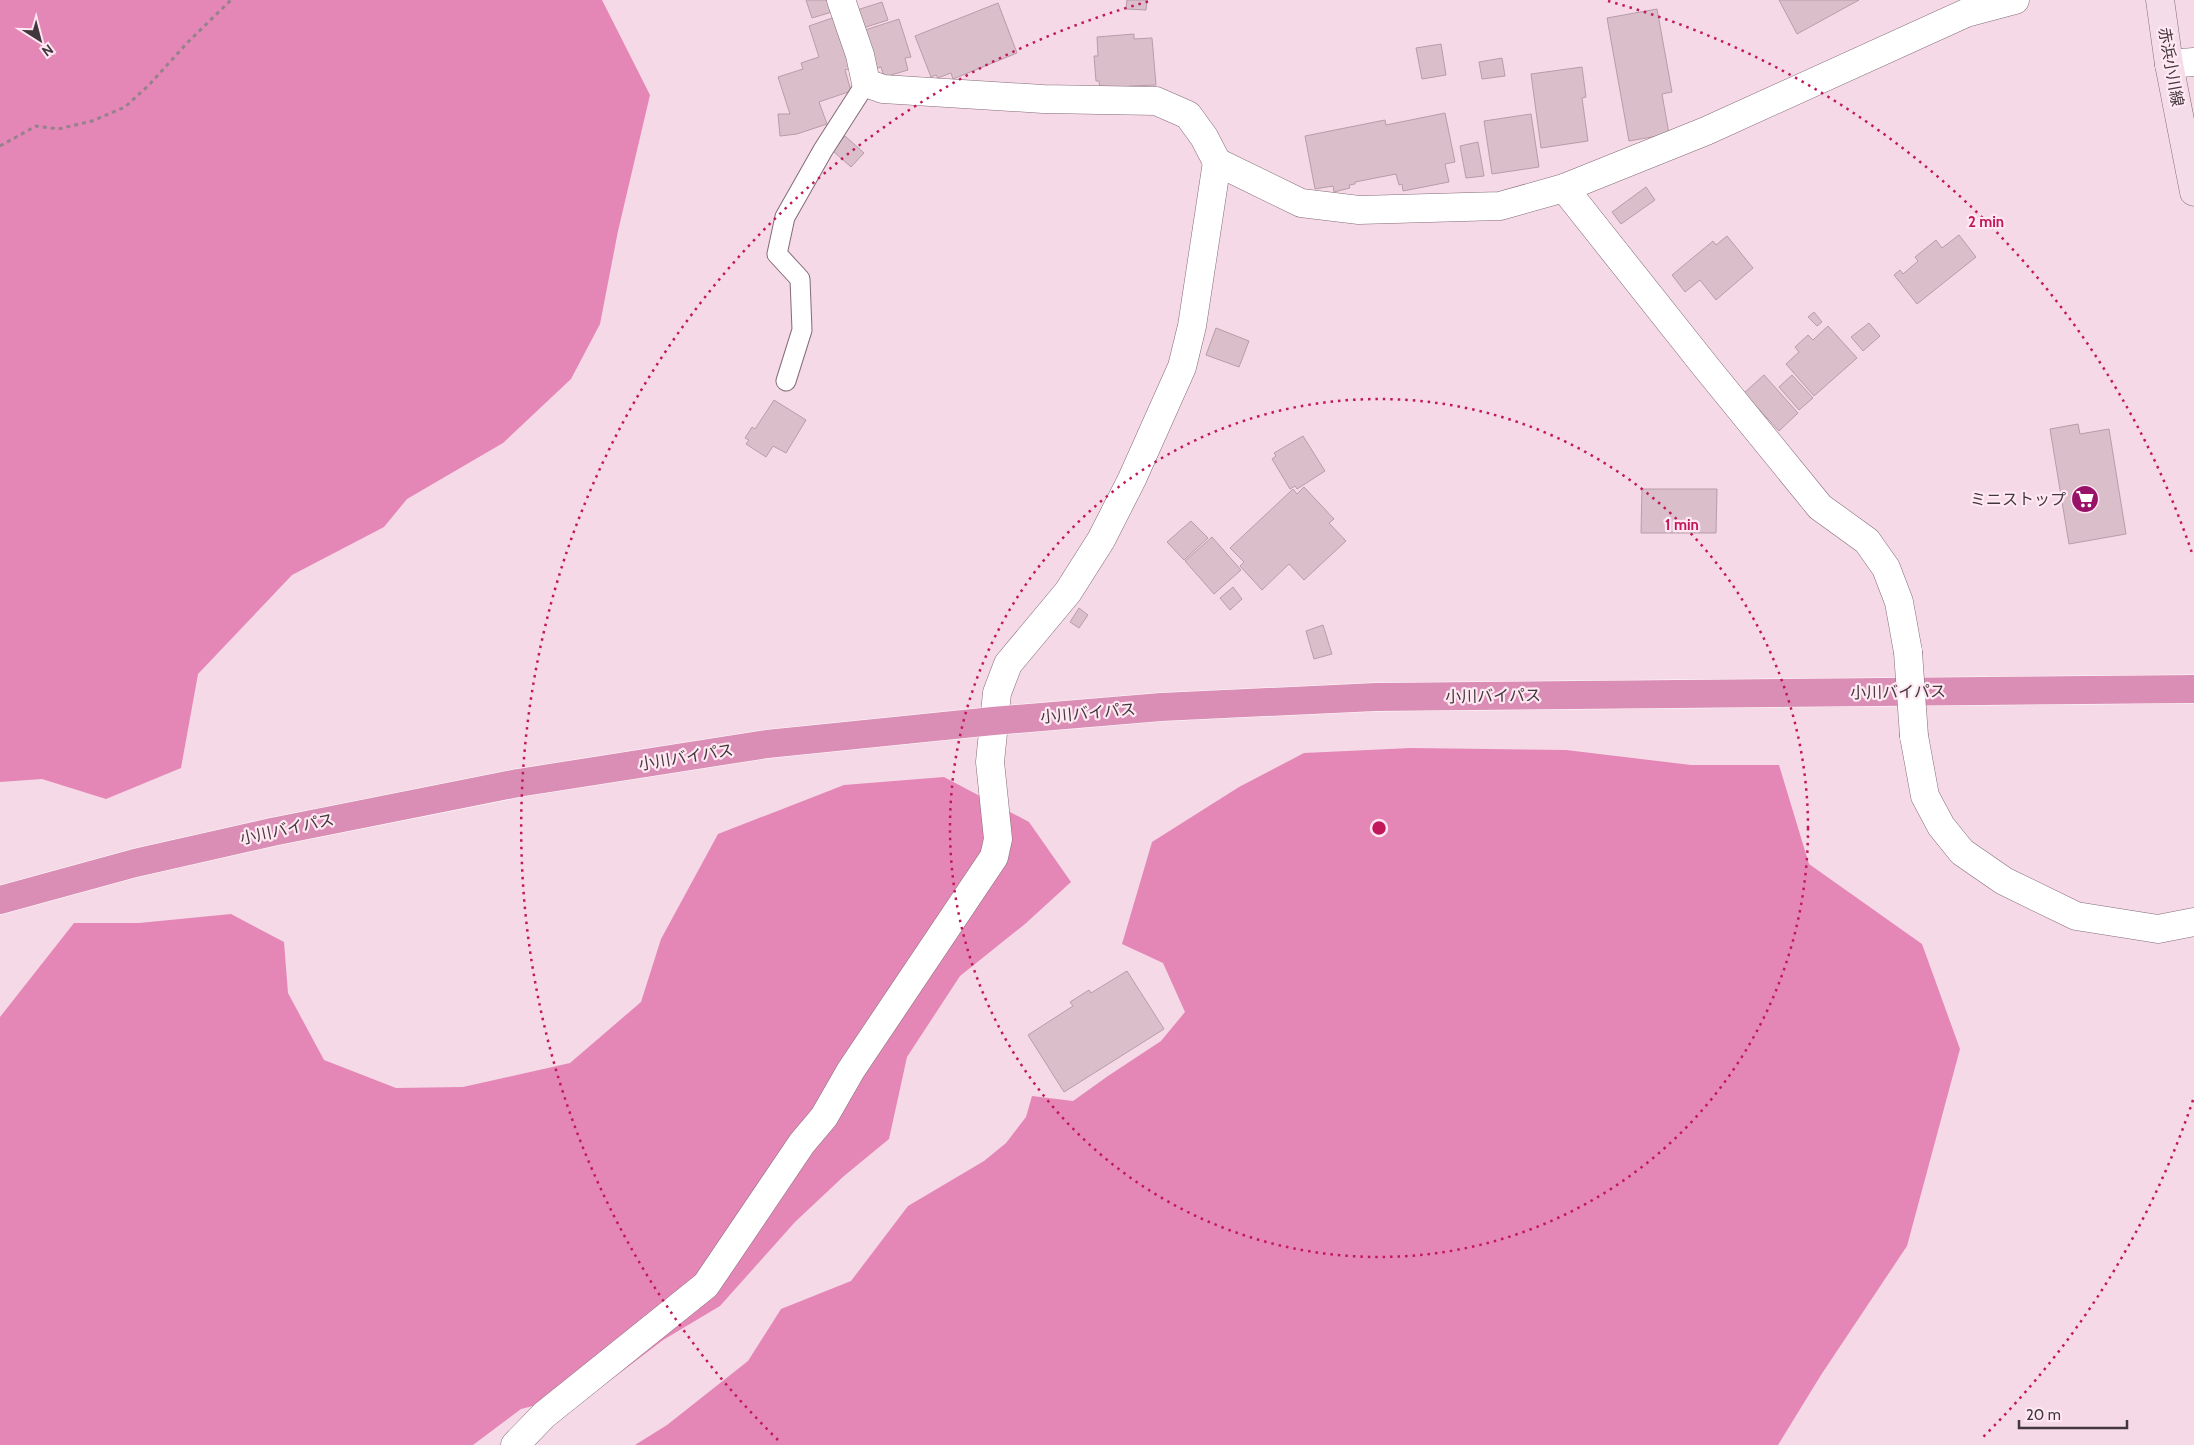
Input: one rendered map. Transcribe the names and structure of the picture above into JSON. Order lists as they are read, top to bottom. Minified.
{"streets":{"highway":["小川バイパス"],"main road":["赤浜小川線"]},"places":{"supermarket":["ミニストップ"]},"scale_bar":"20 m","north":"bottom right","rings":["2 min","1 min"]}
